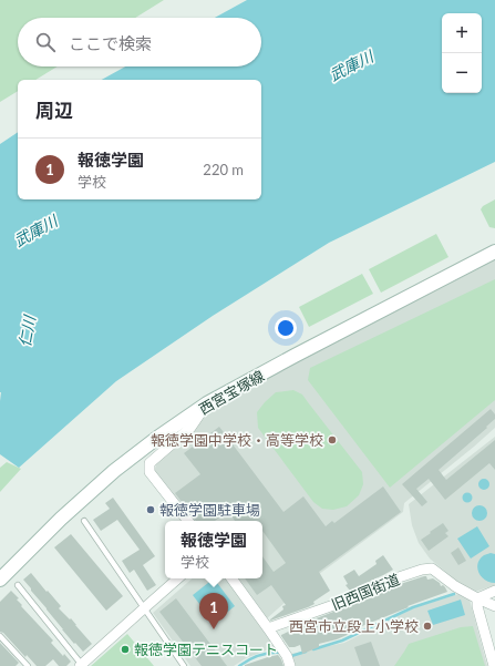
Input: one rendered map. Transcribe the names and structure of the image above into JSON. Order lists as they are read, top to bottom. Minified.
{"streets":{"main road":["西宮宝塚線"],"street":["旧西国街道"]},"water":["武庫川","仁川"],"places":["報徳学園中学校・高等学校","報徳学園駐車場","西宮市立段上小学校","報徳学園テニスコート"],"page":{"map_buttons":["+","−"],"search":"ここで検索","heading":"周辺","list":[{"mark":"1","name":"報徳学園","note":"学校","value":"220 m"}],"popup":["報徳学園","学校"],"pins":"1"}}
